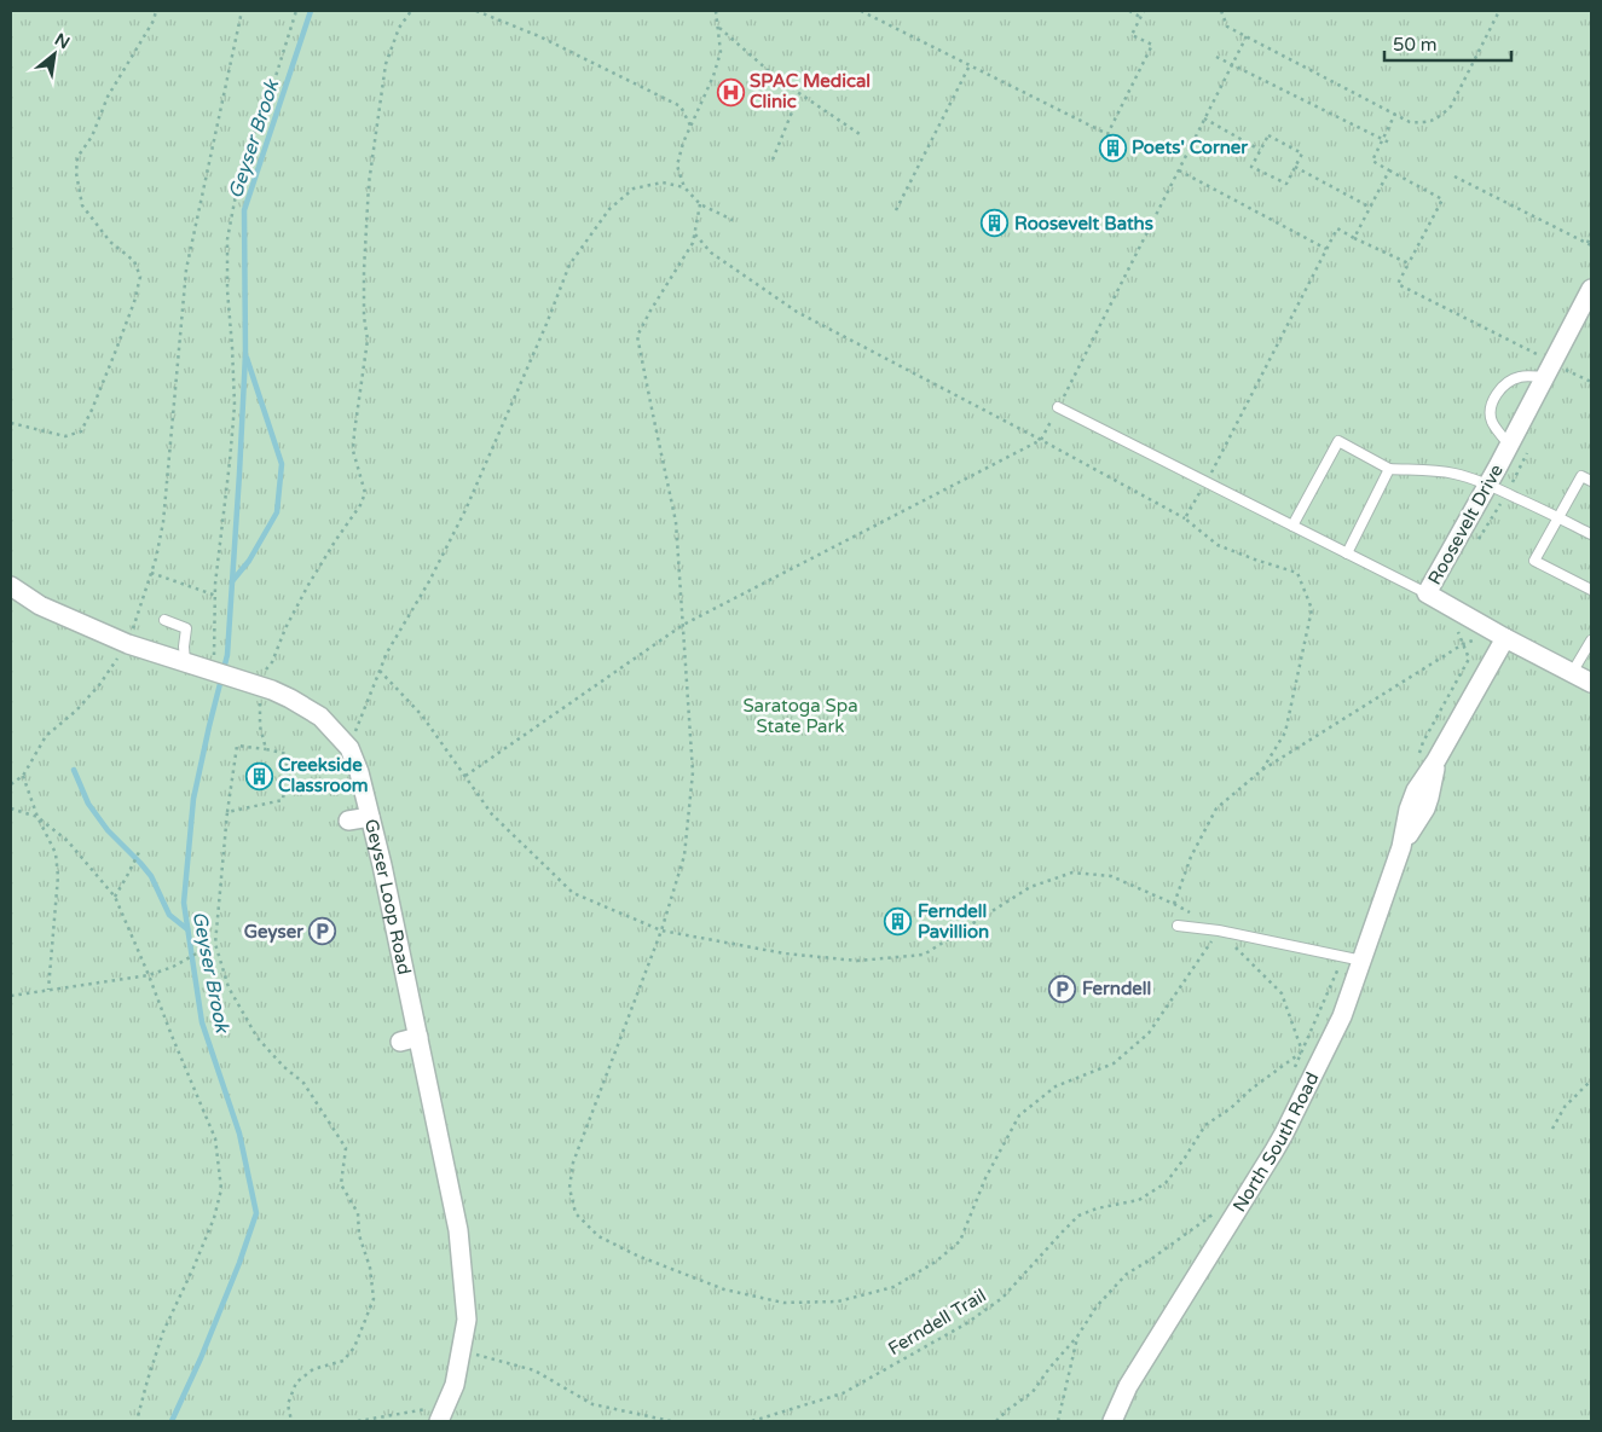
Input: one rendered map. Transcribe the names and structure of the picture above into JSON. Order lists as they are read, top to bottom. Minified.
{"streets":{"street":["Roosevelt Drive","Geyser Loop Road","North South Road"],"path":["Ferndell Trail"]},"crossings":[["Roosevelt Drive","North South Road"]],"water":["Geyser Brook"],"parks":["Saratoga Spa State Park"],"places":{"hospital":["SPAC Medical Clinic"],"building":["Poets' Corner","Roosevelt Baths","Creekside Classroom","Ferndell Pavillion"],"parking":["Geyser","Ferndell"]},"scale_bar":"50 m","north":"top right"}
